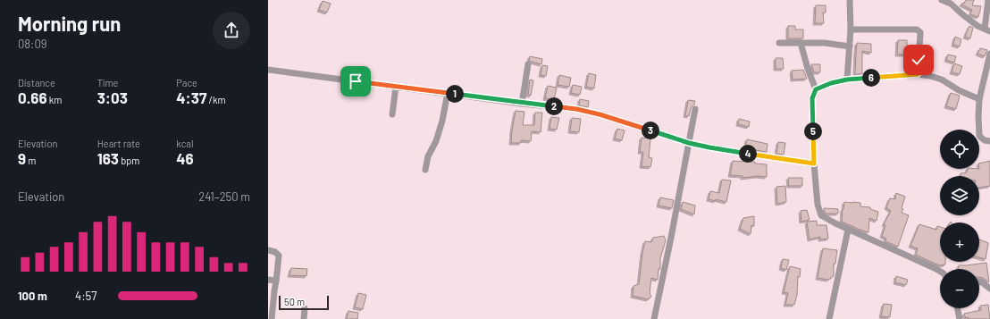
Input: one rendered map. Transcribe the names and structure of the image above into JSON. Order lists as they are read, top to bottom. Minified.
{"scale_bar":"50 m","page":{"heading":["Morning run","08:09"],"stats":[["Distance","0.66 km"],["Time","3:03"],["Pace","4:37 /km"],["Elevation","9 m"],["Heart rate","163 bpm"],["kcal","46"]],"pins":["6","1","2","3","5","4"],"map_buttons":["+","−"],"chart":["Elevation","241–250 m"],"list":[{"name":"100 m","note":"4:57"}],"scale":"50 m"}}
